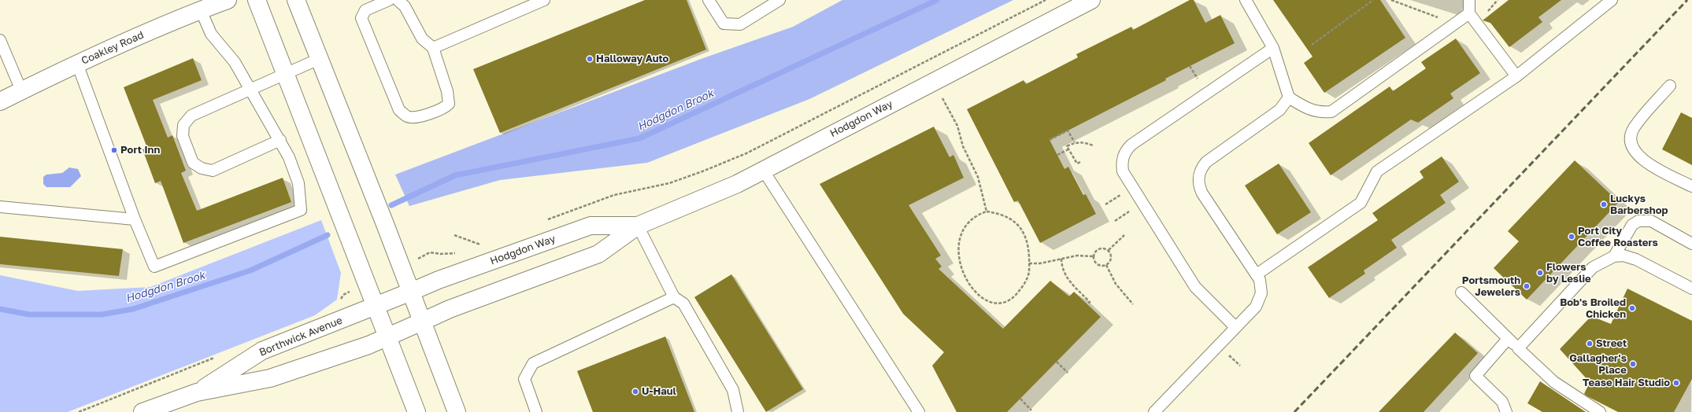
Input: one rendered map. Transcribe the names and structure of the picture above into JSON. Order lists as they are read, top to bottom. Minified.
{"streets":{"street":["Coakley Road","Hodgdon Way","Borthwick Avenue"]},"crossings":[["Hodgdon Way","Borthwick Avenue"]],"water":["Hodgdon Brook"],"places":["Halloway Auto","Port Inn","Luckys Barbershop","Port City Coffee Roasters","Flowers by Leslie","Portsmouth Jewelers","Bob's Broiled Chicken","Street","Gallagher's Place","Tease Hair Studio","U-Haul"]}
